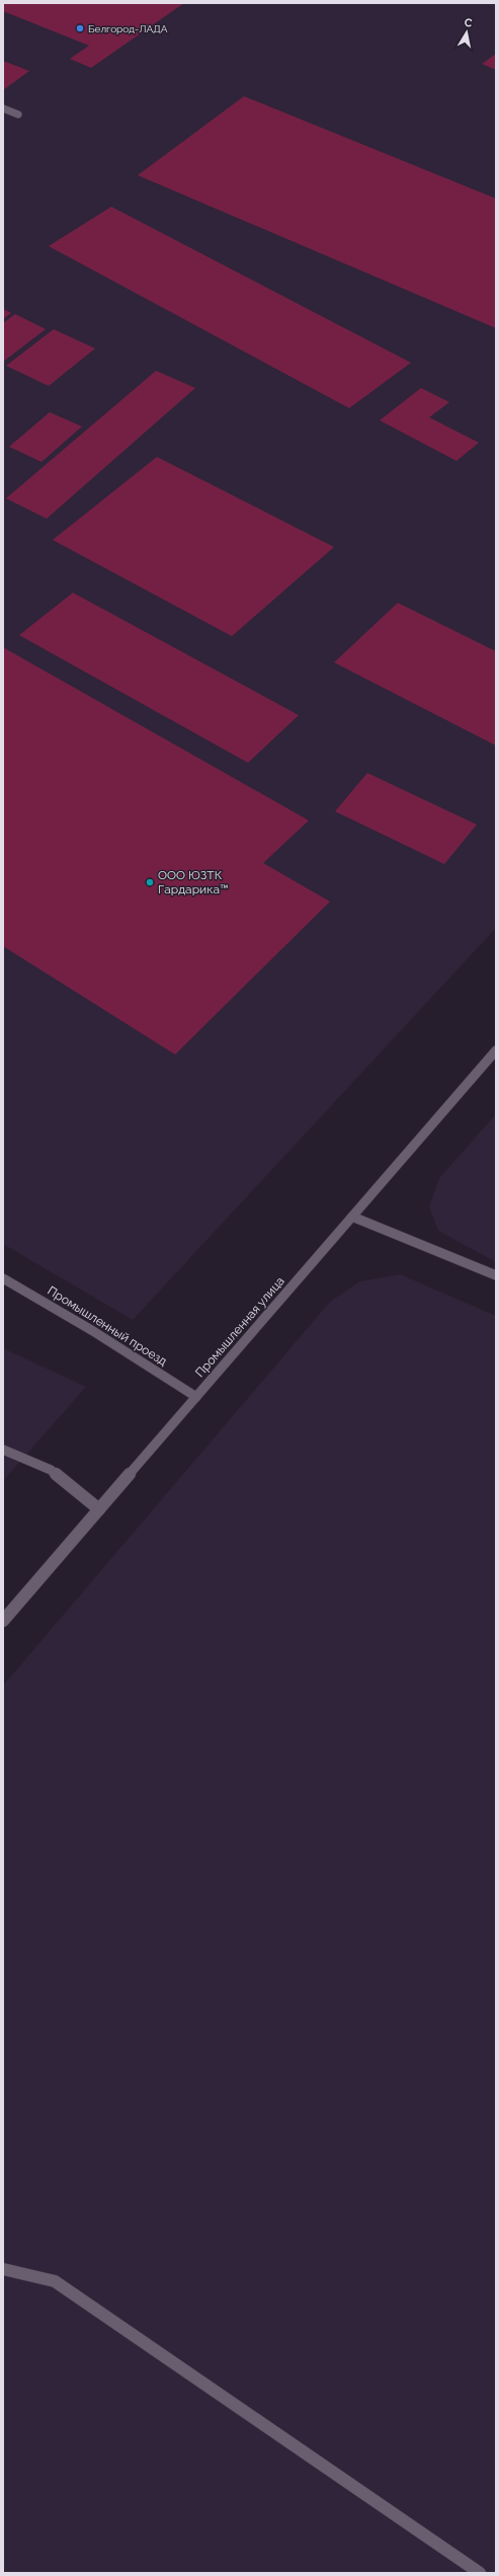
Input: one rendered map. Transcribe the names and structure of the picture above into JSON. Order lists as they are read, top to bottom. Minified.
{"streets":{"street":["Промышленный проезд","Промышленная улица"]},"crossings":[["Промышленный проезд","Промышленная улица"]],"places":["Белгород-ЛАДА","ООО ЮЗТК Гардарика™"],"north":"top"}
